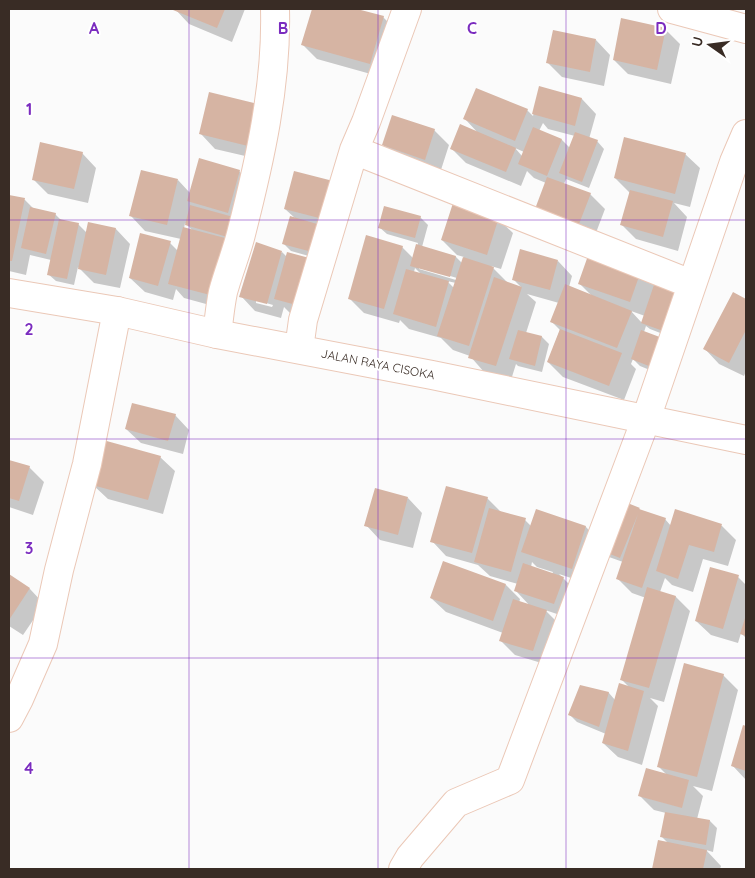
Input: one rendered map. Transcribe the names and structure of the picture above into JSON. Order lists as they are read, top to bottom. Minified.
{"streets":{"street":["JALAN RAYA CISOKA"]},"north":"left","grid":{"columns":["A","B","C","D"],"rows":["1","2","3","4"]}}
